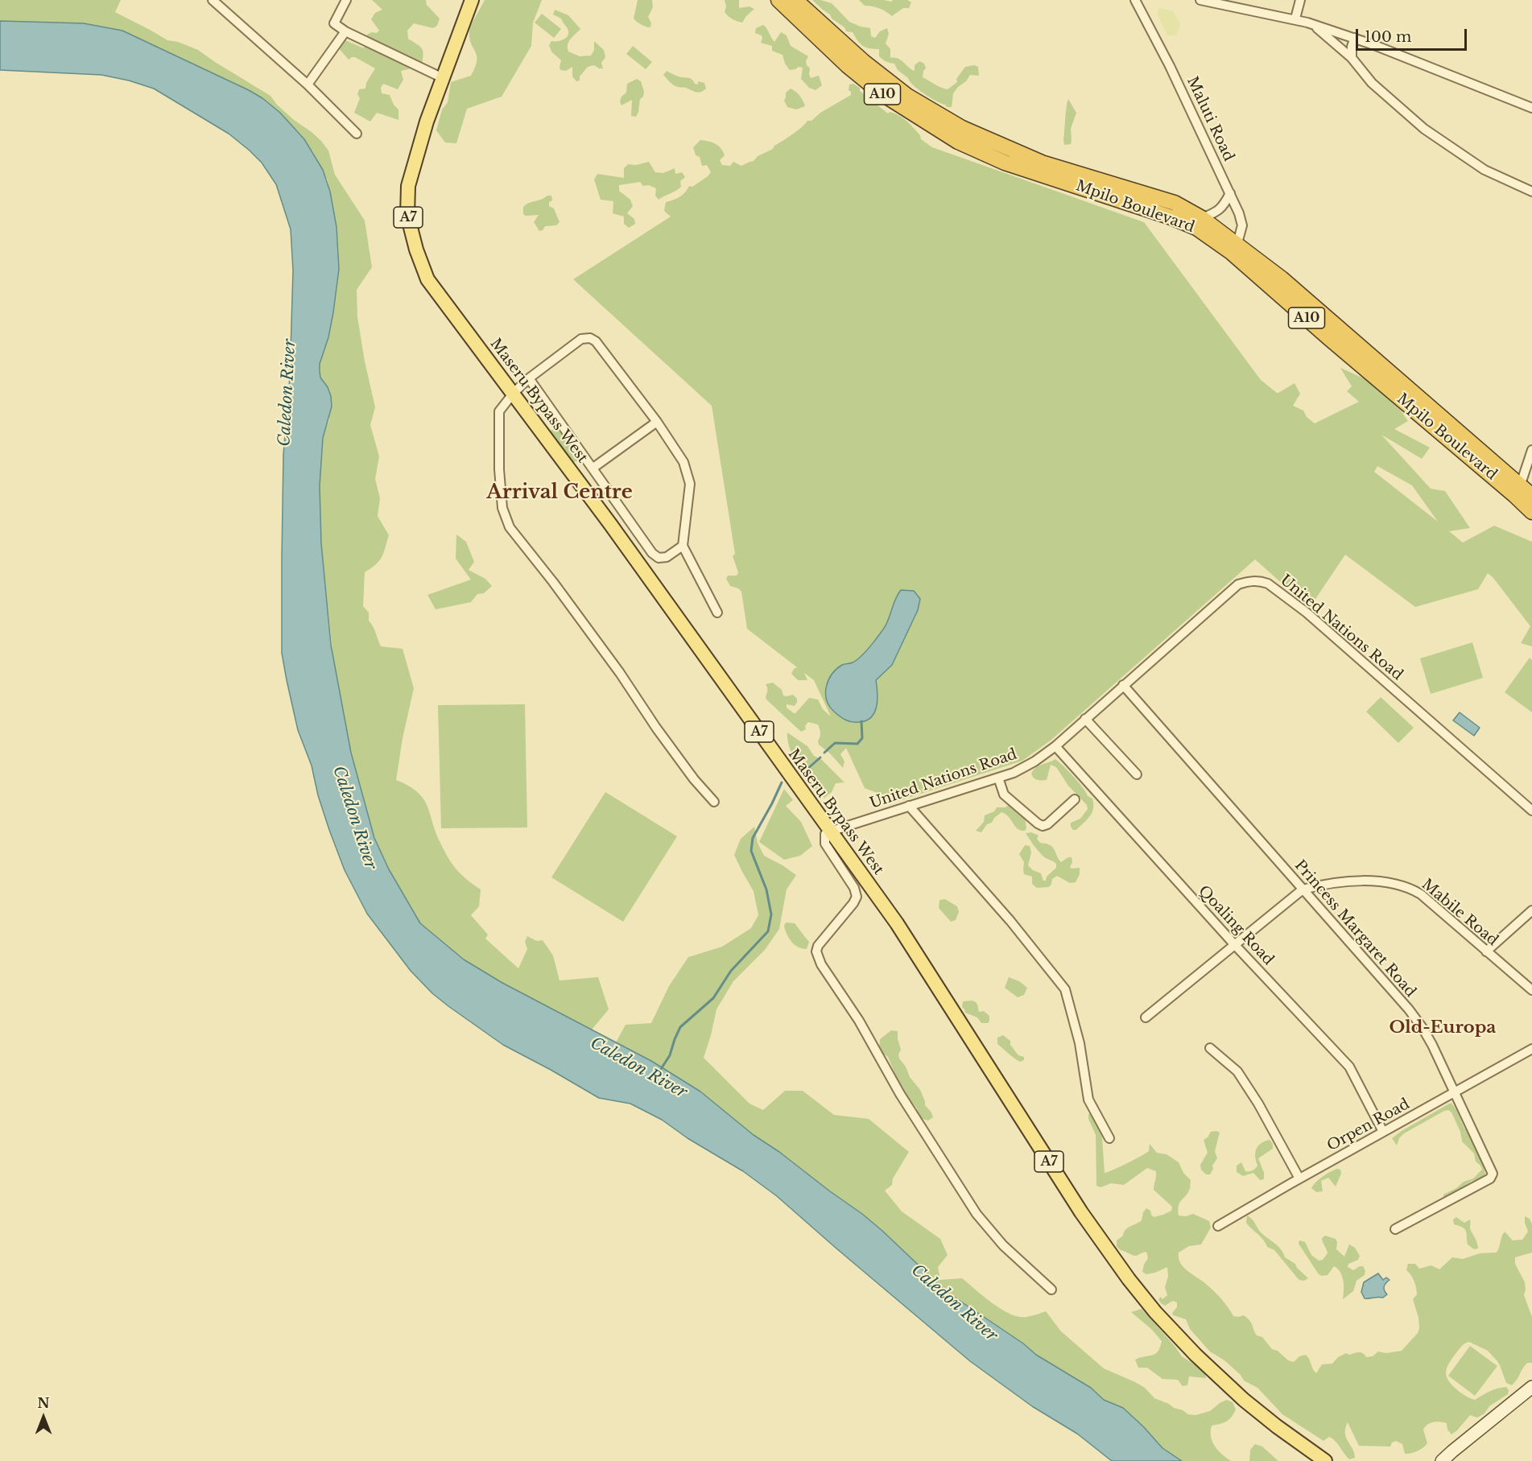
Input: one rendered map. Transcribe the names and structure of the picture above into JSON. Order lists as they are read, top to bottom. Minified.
{"streets":{"highway":["A10","Mpilo Boulevard"],"main road":["A7","Maseru Bypass West"],"street":["Maluti Road","United Nations Road","Mabile Road","Qoaling Road","Princess Margaret Road","Orpen Road"]},"crossings":[["Maluti Road","Mpilo Boulevard"],["Maseru Bypass West","United Nations Road"],["United Nations Road","Qoaling Road"],["United Nations Road","Princess Margaret Road"],["Mabile Road","Qoaling Road"],["Mabile Road","Princess Margaret Road"],["Qoaling Road","Orpen Road"],["Princess Margaret Road","Orpen Road"]],"districts":["Arrival Centre","Old-Europa"],"water":["Caledon River"],"scale_bar":"100 m","north":"top"}
